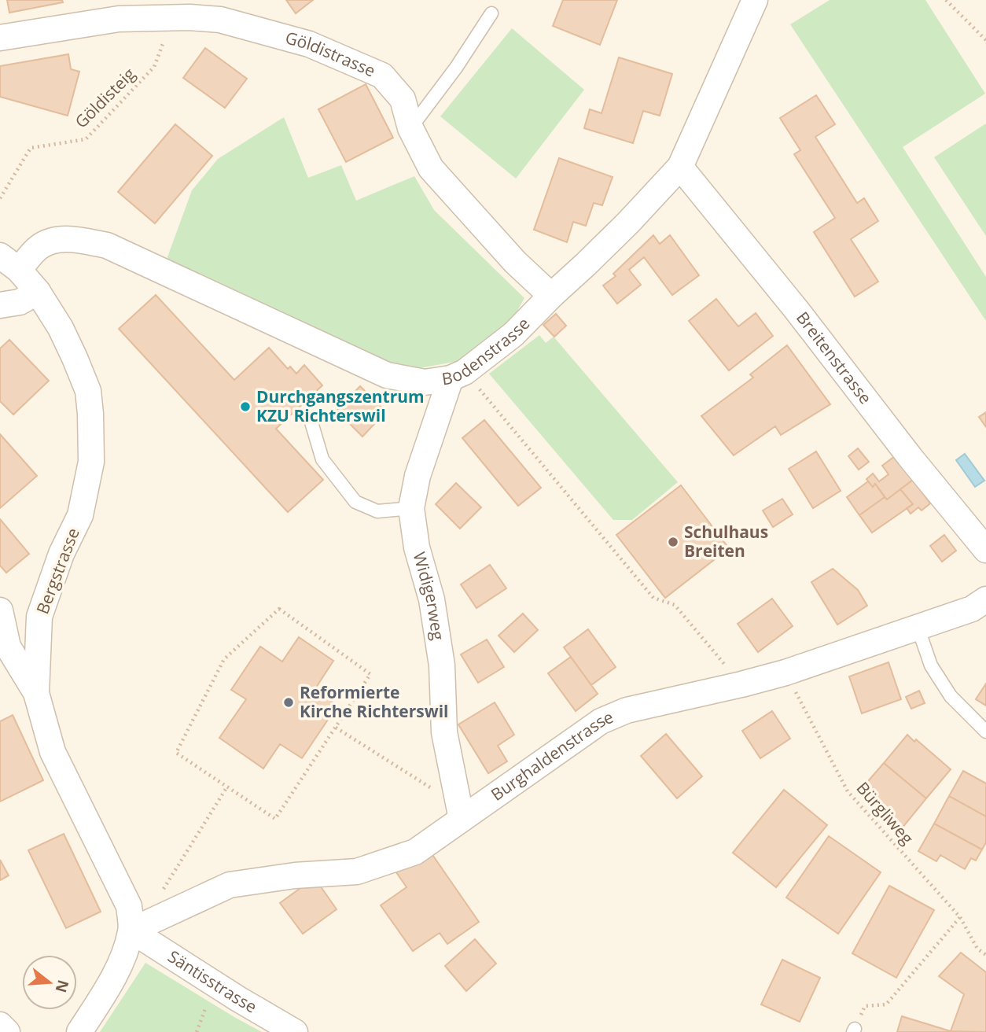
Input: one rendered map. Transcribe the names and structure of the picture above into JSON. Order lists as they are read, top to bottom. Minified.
{"streets":{"street":["Göldistrasse","Bodenstrasse","Breitenstrasse","Bergstrasse","Widigerweg","Burghaldenstrasse","Säntisstrasse"],"path":["Göldisteig","Bürgliweg"]},"crossings":[["Göldistrasse","Bodenstrasse"],["Bodenstrasse","Breitenstrasse"],["Bodenstrasse","Bergstrasse"],["Bodenstrasse","Widigerweg"],["Bergstrasse","Burghaldenstrasse"],["Bergstrasse","Säntisstrasse"],["Widigerweg","Burghaldenstrasse"],["Burghaldenstrasse","Bürgliweg"],["Burghaldenstrasse","Säntisstrasse"]],"places":["Durchgangszentrum KZU Richterswil","Schulhaus Breiten","Reformierte Kirche Richterswil"],"north":"right"}
